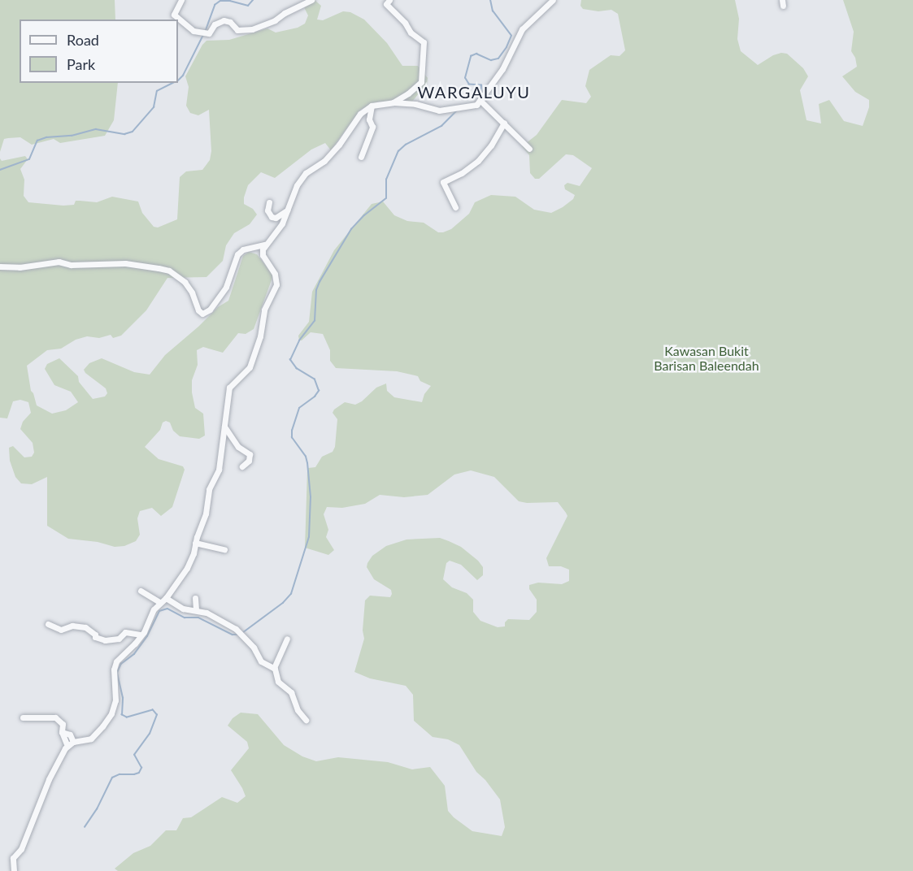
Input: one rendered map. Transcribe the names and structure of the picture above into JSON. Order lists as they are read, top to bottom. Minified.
{"districts":["WARGALUYU"],"parks":["Kawasan Bukit Barisan Baleendah"],"legend":["Road","Park"]}
